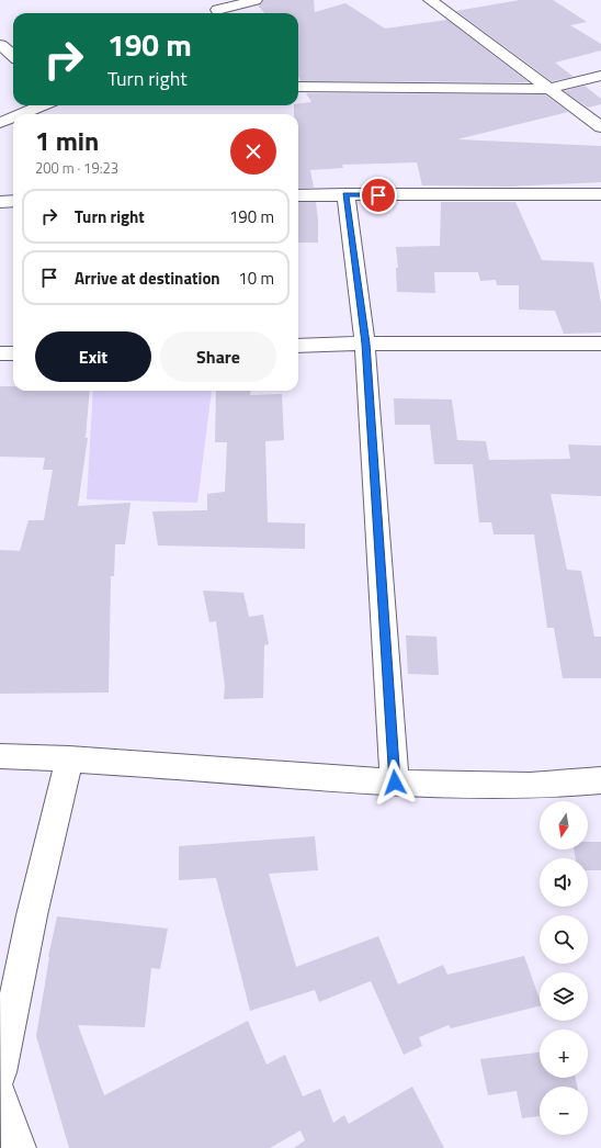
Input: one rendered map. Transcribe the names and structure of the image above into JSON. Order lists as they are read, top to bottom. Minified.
{"north":"bottom","page":{"turn":["190 m","Turn right"],"heading":["1 min","200 m · 19:23"],"list":[{"name":"Turn right","value":"190 m"},{"name":"Arrive at destination","value":"10 m"}],"buttons":["Exit","Share"],"map_buttons":["+","−"]}}
